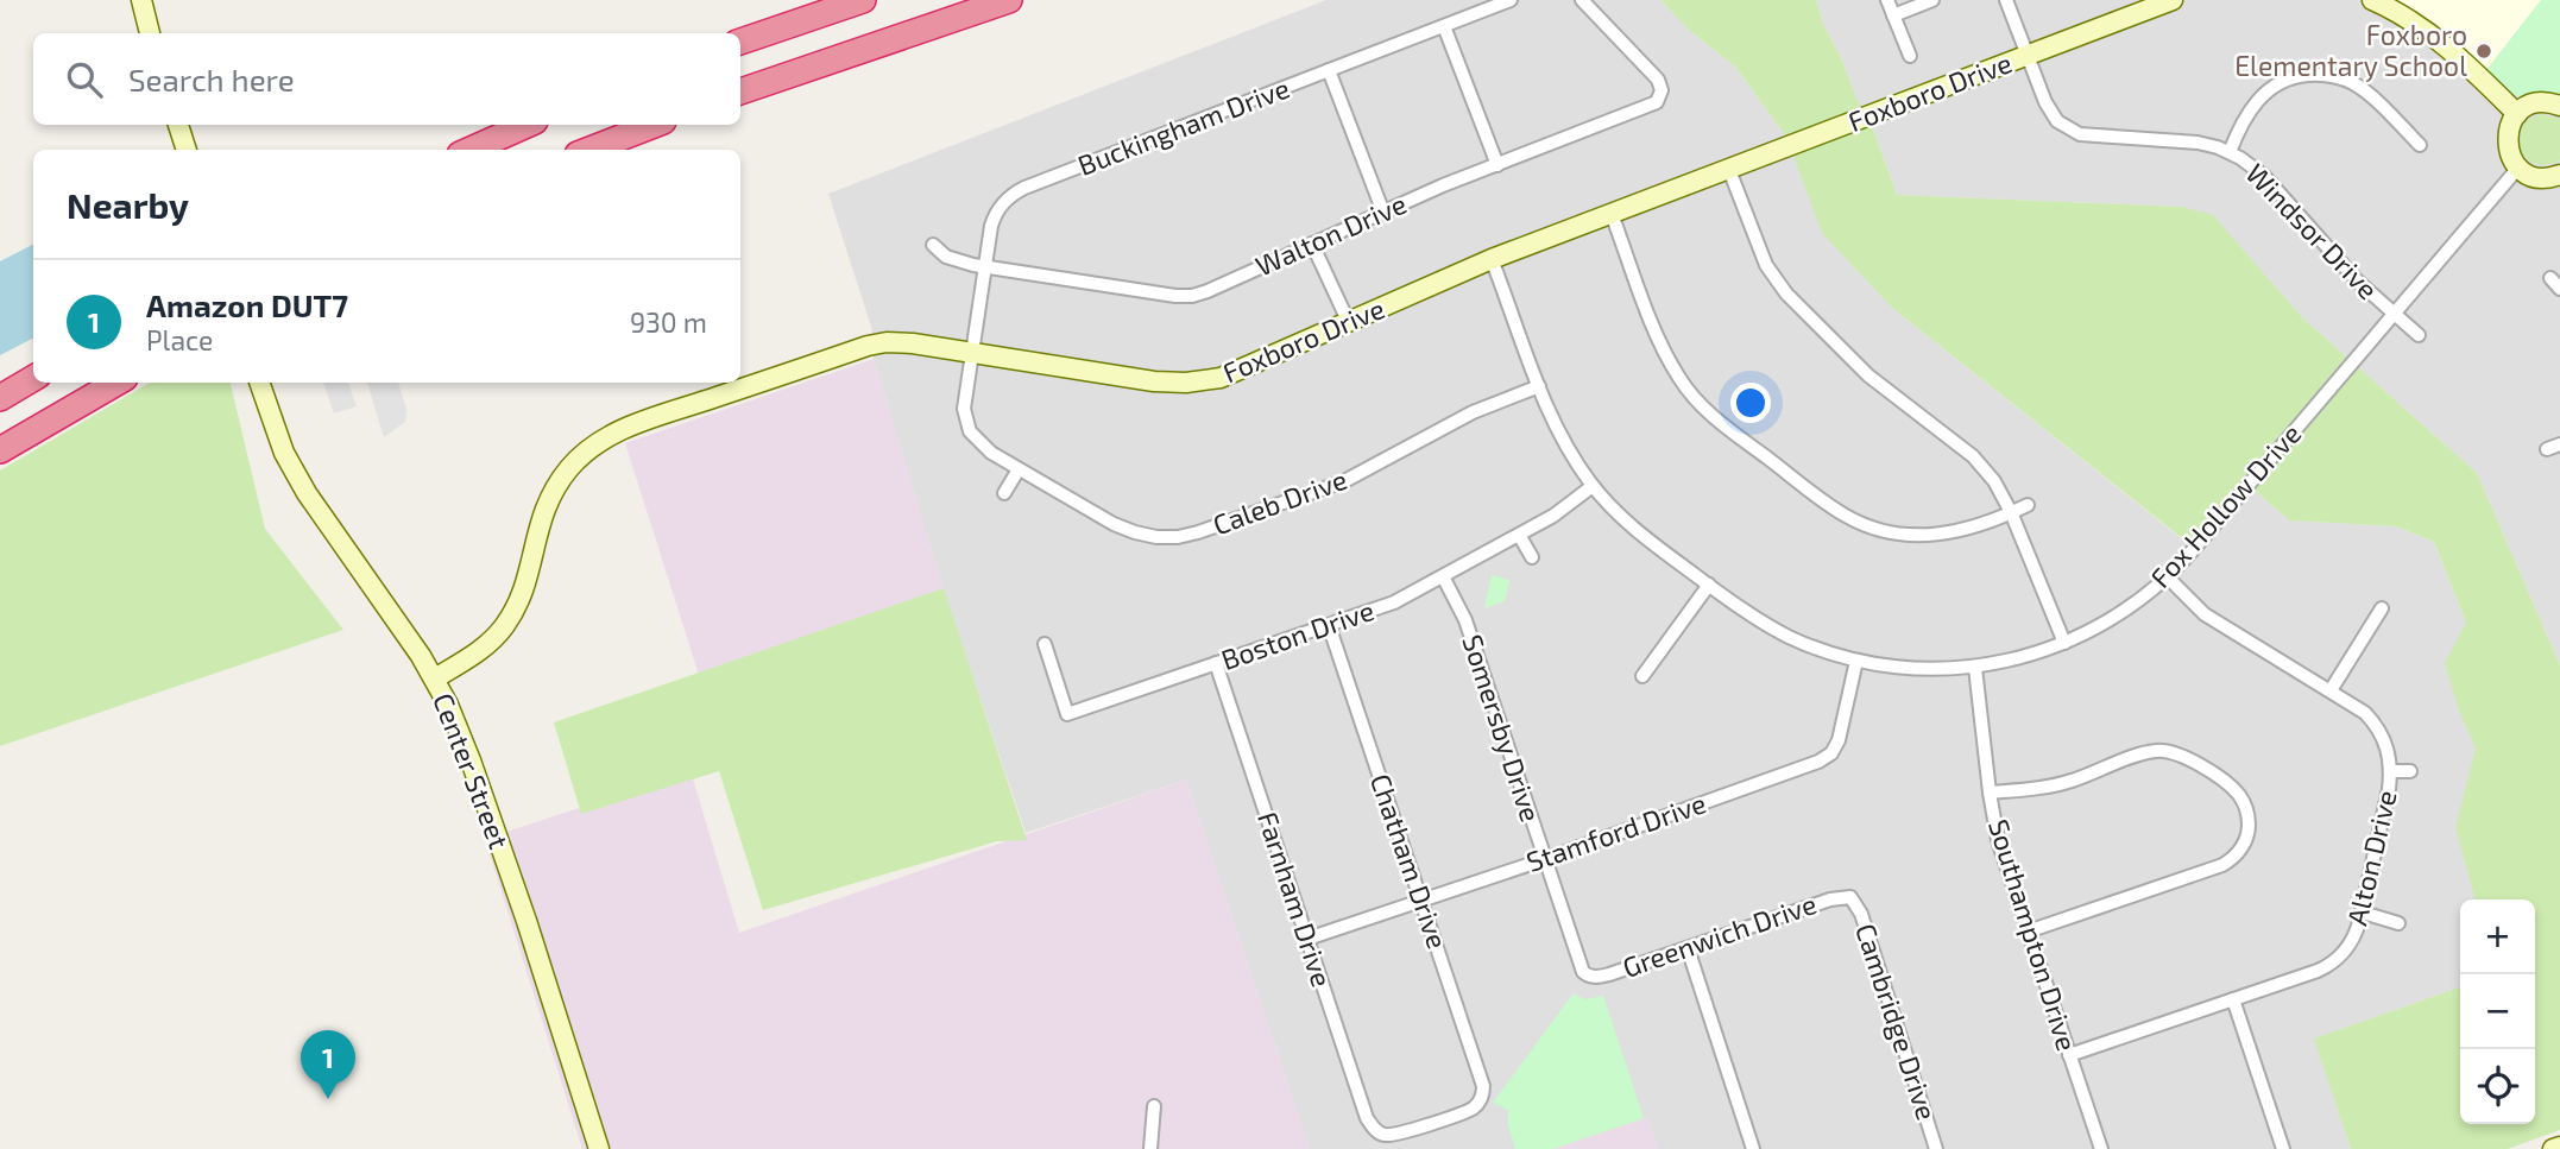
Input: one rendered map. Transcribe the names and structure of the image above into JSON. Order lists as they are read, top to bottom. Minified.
{"streets":{"street":["Foxboro Drive","Buckingham Drive","Windsor Drive","Walton Drive","Caleb Drive","Fox Hollow Drive","Boston Drive","Somersby Drive","Center Street","Stamford Drive","Alton Drive","Chatham Drive","Farnham Drive","Southampton Drive","Greenwich Drive","Cambridge Drive"]},"crossings":[["Foxboro Drive","Buckingham Drive"],["Foxboro Drive","Windsor Drive"],["Foxboro Drive","Caleb Drive"],["Foxboro Drive","Fox Hollow Drive"],["Foxboro Drive","Center Street"],["Buckingham Drive","Walton Drive"],["Buckingham Drive","Caleb Drive"],["Windsor Drive","Fox Hollow Drive"],["Caleb Drive","Fox Hollow Drive"],["Fox Hollow Drive","Boston Drive"],["Fox Hollow Drive","Stamford Drive"],["Fox Hollow Drive","Alton Drive"],["Fox Hollow Drive","Southampton Drive"],["Boston Drive","Somersby Drive"],["Boston Drive","Chatham Drive"],["Boston Drive","Farnham Drive"],["Somersby Drive","Stamford Drive"],["Somersby Drive","Greenwich Drive"],["Stamford Drive","Chatham Drive"],["Stamford Drive","Farnham Drive"],["Alton Drive","Southampton Drive"],["Chatham Drive","Farnham Drive"],["Greenwich Drive","Cambridge Drive"]],"places":["Foxboro Elementary School"],"page":{"search":"Search here","heading":"Nearby","list":[{"mark":"1","name":"Amazon DUT7","note":"Place","value":"930 m"}],"map_buttons":["+","−"],"pins":"1"}}
